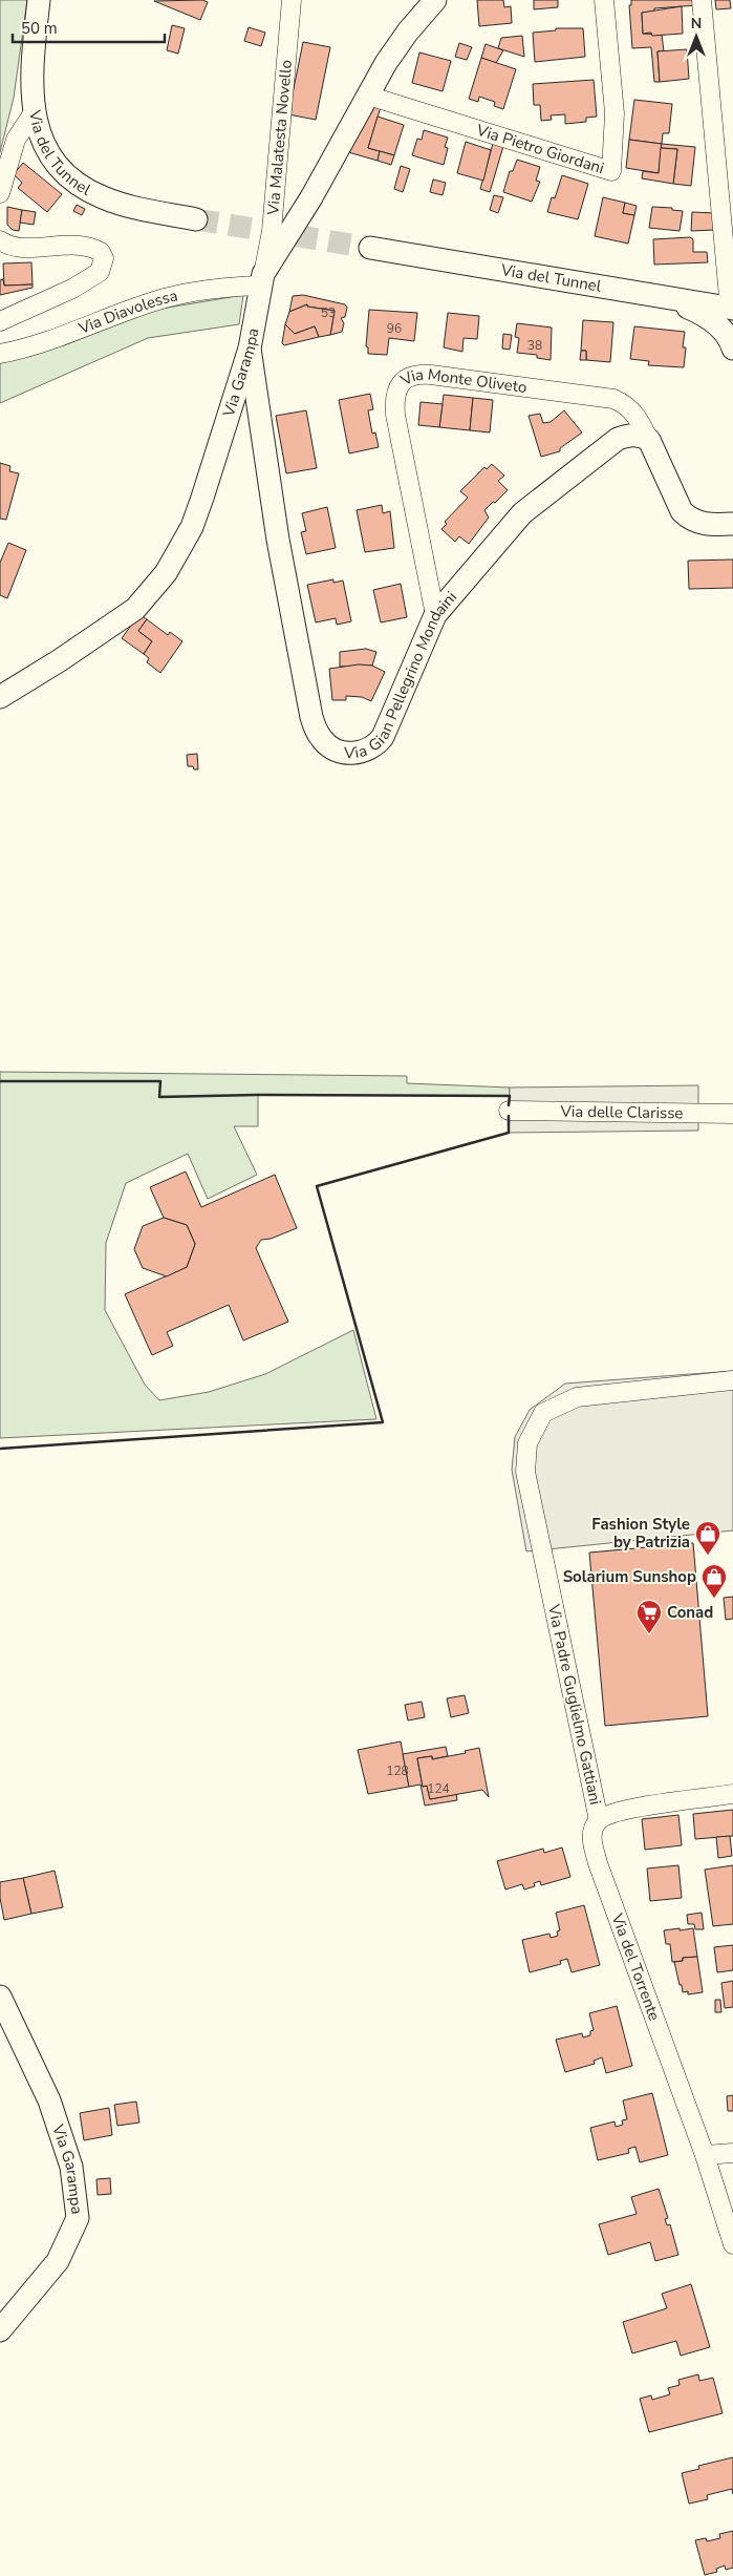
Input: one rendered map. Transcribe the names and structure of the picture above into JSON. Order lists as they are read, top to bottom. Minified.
{"streets":{"street":["Via Malatesta Novello","Via del Tunnel","Via Pietro Giordani","Via Diavolessa","Via Garampa","Via Monte Oliveto","Via Gian Pellegrino Mondaini","Via delle Clarisse","Via Padre Guglielmo Gattiani","Via del Torrente"]},"crossings":[["Via Malatesta Novello","Via Diavolessa"],["Via Malatesta Novello","Via Garampa"],["Via Pietro Giordani","Via Garampa"],["Via Diavolessa","Via Garampa"],["Via Garampa","Via Gian Pellegrino Mondaini"],["Via Monte Oliveto","Via Gian Pellegrino Mondaini"],["Via Padre Guglielmo Gattiani","Via del Torrente"]],"places":{"shop":["Fashion Style by Patrizia","Solarium Sunshop"],"supermarket":["Conad"]},"house_numbers":["53","96","38","128","124"],"scale_bar":"50 m","north":"top"}
